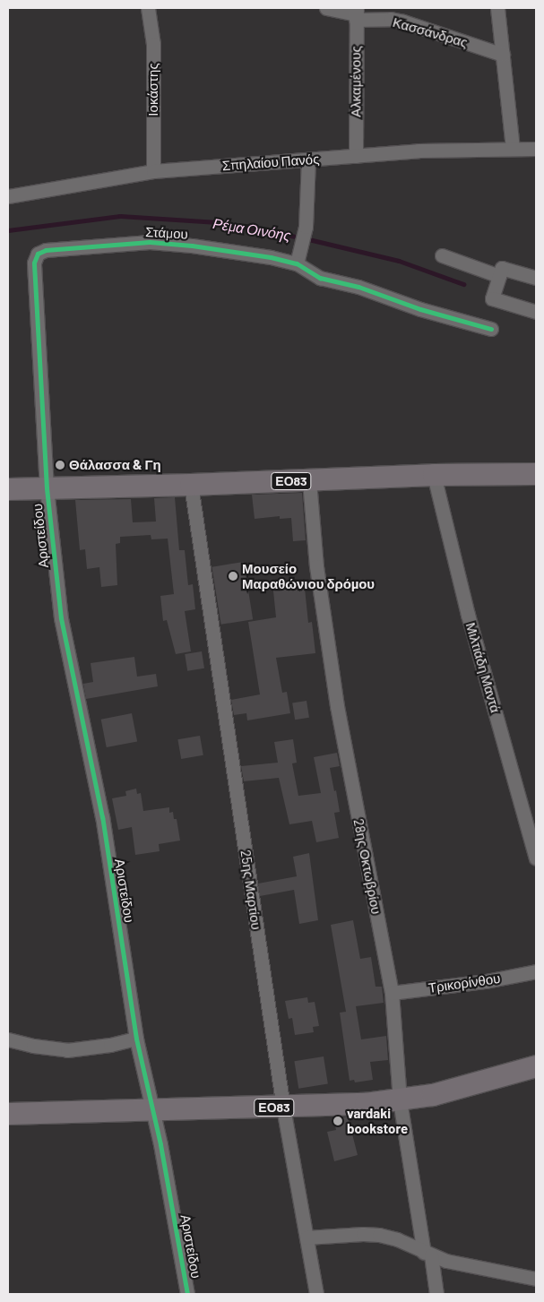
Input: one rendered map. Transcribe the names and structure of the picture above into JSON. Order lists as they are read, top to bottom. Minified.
{"streets":{"main road":["ΕΟ83"],"street":["Κασσάνδρας","Αλκαμένους","Ιοκάστης","Σπηλαίου Πανός","Στάμου","Αριστείδου","Μιλτιάδη Μαντά","28ης Οκτωβρίου","25ης Μαρτίου","Τρικορίνθου"]},"crossings":[["Κασσάνδρας","Αλκαμένους"],["Αλκαμένους","Σπηλαίου Πανός"],["Ιοκάστης","Σπηλαίου Πανός"],["Στάμου","ΕΟ83"],["Στάμου","Αριστείδου"],["ΕΟ83","Αριστείδου"],["ΕΟ83","Μιλτιάδη Μαντά"],["ΕΟ83","28ης Οκτωβρίου"],["ΕΟ83","25ης Μαρτίου"],["28ης Οκτωβρίου","Τρικορίνθου"]],"water":["Ρέμα Οινόης"],"places":["Θάλασσα & Γη","Μουσείο Μαραθώνιου δρόμου","vardaki bookstore"]}
